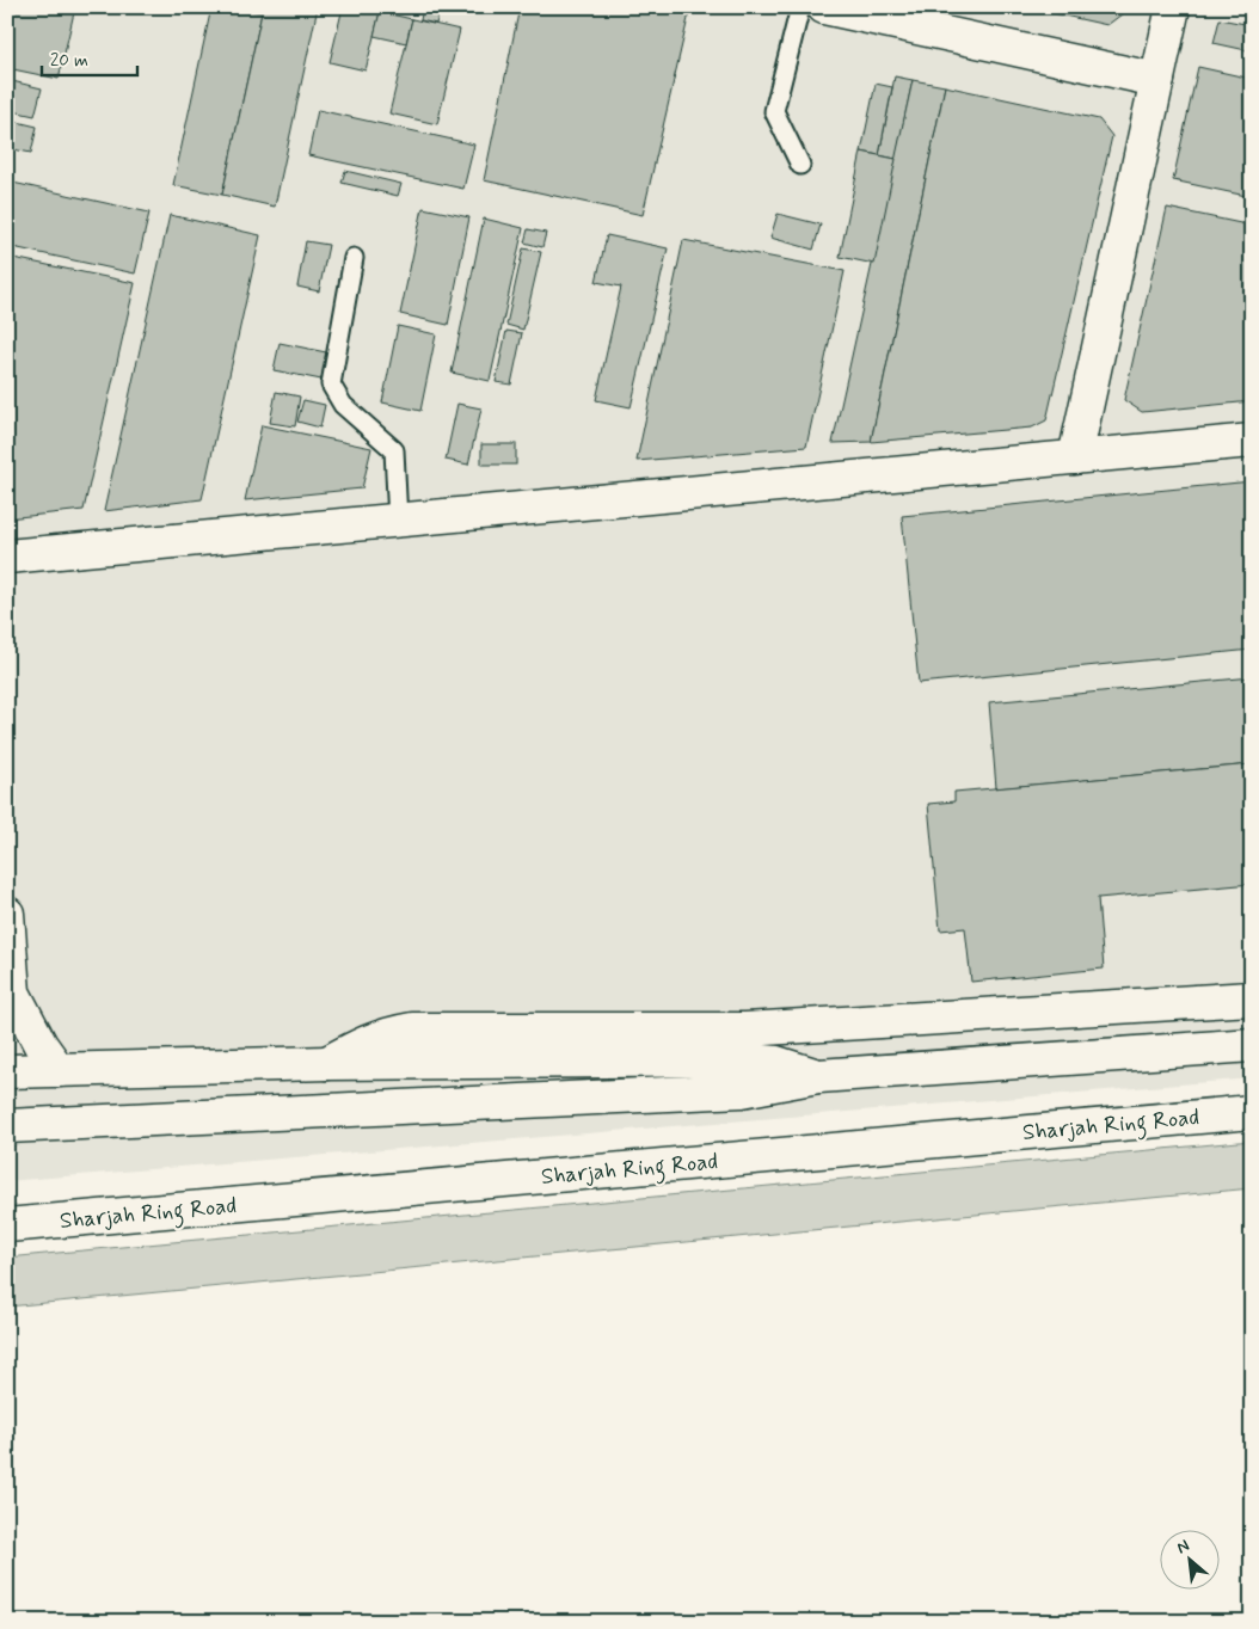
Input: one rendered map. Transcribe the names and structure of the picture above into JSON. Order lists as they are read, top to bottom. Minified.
{"streets":{"street":["Sharjah Ring Road"]},"scale_bar":"20 m","north":"top left"}
